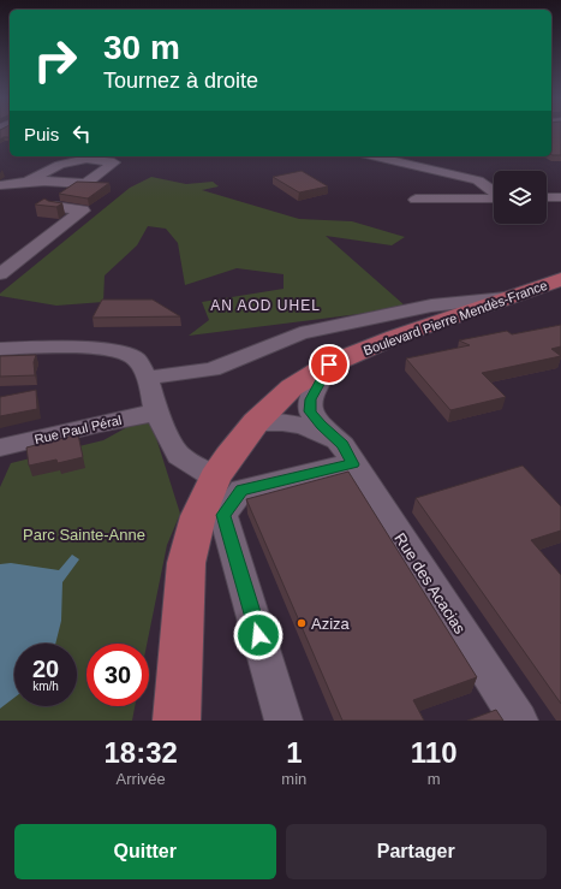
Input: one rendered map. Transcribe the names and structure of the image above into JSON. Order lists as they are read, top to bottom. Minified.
{"streets":{"main road":["Boulevard Pierre Mendès-France"],"street":["Rue Paul Péral","Rue des Acacias"]},"crossings":[["Boulevard Pierre Mendès-France","Rue des Acacias"]],"districts":["AN AOD UHEL"],"parks":["Parc Sainte-Anne"],"places":["Aziza"],"page":{"turn":["30 m","Tournez à droite"],"then":"Puis","speed":"20 km/h","limit":"30","eta":["18:32","Arrivée","1","min","110","m"],"buttons":["Quitter","Partager"]}}
